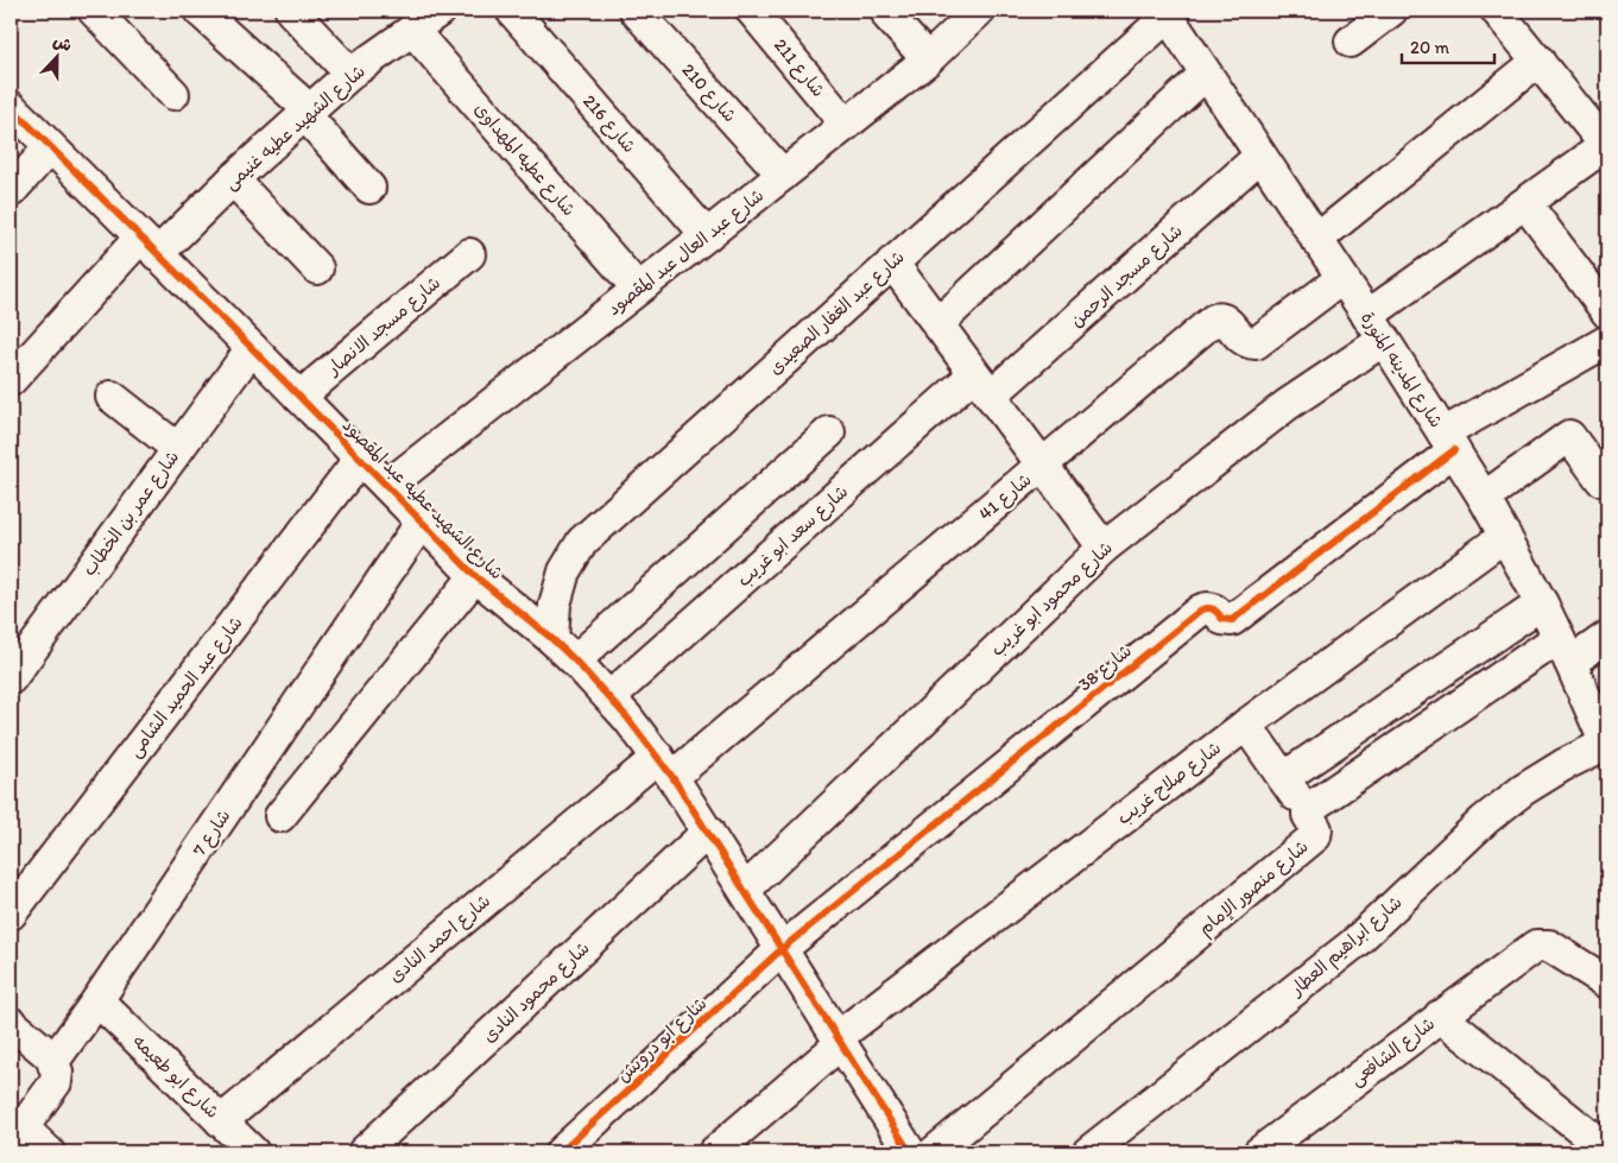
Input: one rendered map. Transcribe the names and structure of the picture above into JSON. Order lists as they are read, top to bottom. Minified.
{"streets":{"street":["شارع 211","شارع 210","شارع 216","شارع الشهيد عطيه غنيمى","شارع عطيه المهداوى","شارع عبد العال عبد المقصود","شارع مسجد الرحمن","شارع عبد الغفار الصعيدى","شارع مسجد الانصار","شارع المدينه المنورة","شارع 41","شارع الشهيد عطيه عبد المقصود","شارع عمر بن الخطاب","شارع سعد ابو غريب","شارع محمود ابو غريب","شارع 38","شارع عبد الحميد الشامى","شارع صلاح غريب","شارع 7","شارع منصور الإمام","شارع احمد النادى","شارع ابراهيم العطار","شارع محمود النادى","شارع ابو درويش","شارع الشافعى","شارع ابو طعيمه"]},"crossings":[["شارع 211","شارع عبد العال عبد المقصود"],["شارع 210","شارع عبد العال عبد المقصود"],["شارع 216","شارع عبد العال عبد المقصود"],["شارع الشهيد عطيه غنيمى","شارع عطيه المهداوى"],["شارع الشهيد عطيه غنيمى","شارع الشهيد عطيه عبد المقصود"],["شارع عطيه المهداوى","شارع عبد العال عبد المقصود"],["شارع عبد العال عبد المقصود","شارع الشهيد عطيه عبد المقصود"],["شارع مسجد الرحمن","شارع المدينه المنورة"],["شارع مسجد الرحمن","شارع سعد ابو غريب"],["شارع عبد الغفار الصعيدى","شارع المدينه المنورة"],["شارع عبد الغفار الصعيدى","شارع الشهيد عطيه عبد المقصود"],["شارع مسجد الانصار","شارع الشهيد عطيه عبد المقصود"],["شارع المدينه المنورة","شارع 41"],["شارع المدينه المنورة","شارع محمود ابو غريب"],["شارع المدينه المنورة","شارع 38"],["شارع المدينه المنورة","شارع صلاح غريب"],["شارع المدينه المنورة","شارع منصور الإمام"],["شارع المدينه المنورة","شارع ابراهيم العطار"],["شارع 41","شارع الشهيد عطيه عبد المقصود"],["شارع 41","شارع احمد النادى"],["شارع الشهيد عطيه عبد المقصود","شارع عمر بن الخطاب"],["شارع الشهيد عطيه عبد المقصود","شارع سعد ابو غريب"],["شارع الشهيد عطيه عبد المقصود","شارع محمود ابو غريب"],["شارع الشهيد عطيه عبد المقصود","شارع 38"],["شارع الشهيد عطيه عبد المقصود","شارع عبد الحميد الشامى"],["شارع الشهيد عطيه عبد المقصود","شارع صلاح غريب"],["شارع الشهيد عطيه عبد المقصود","شارع 7"],["شارع الشهيد عطيه عبد المقصود","شارع احمد النادى"],["شارع الشهيد عطيه عبد المقصود","شارع محمود النادى"],["شارع الشهيد عطيه عبد المقصود","شارع ابو درويش"],["شارع 38","شارع ابو درويش"],["شارع 7","شارع ابو طعيمه"],["شارع احمد النادى","شارع ابو طعيمه"]],"scale_bar":"20 m","north":"top"}
